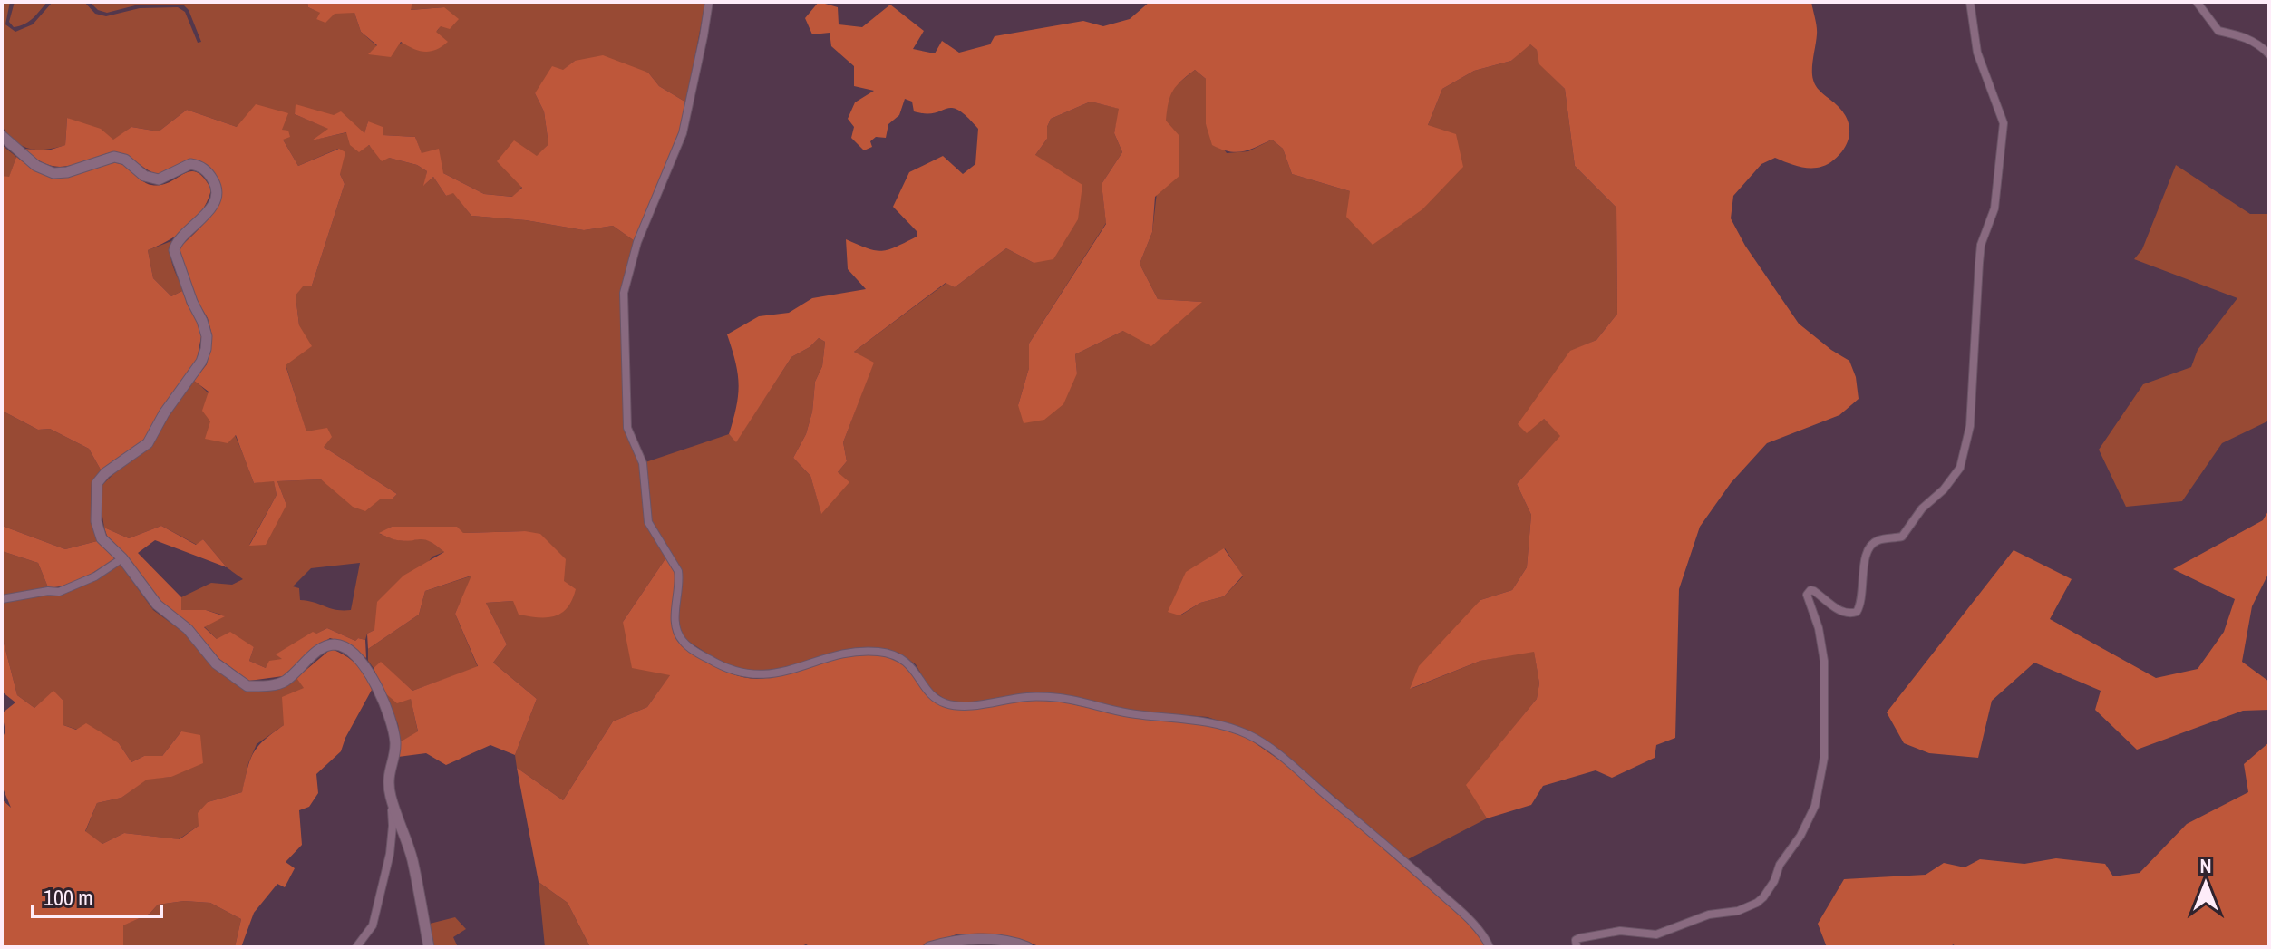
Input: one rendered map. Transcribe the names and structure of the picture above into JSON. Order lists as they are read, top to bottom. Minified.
{"scale_bar":"100 m","north":"top"}
